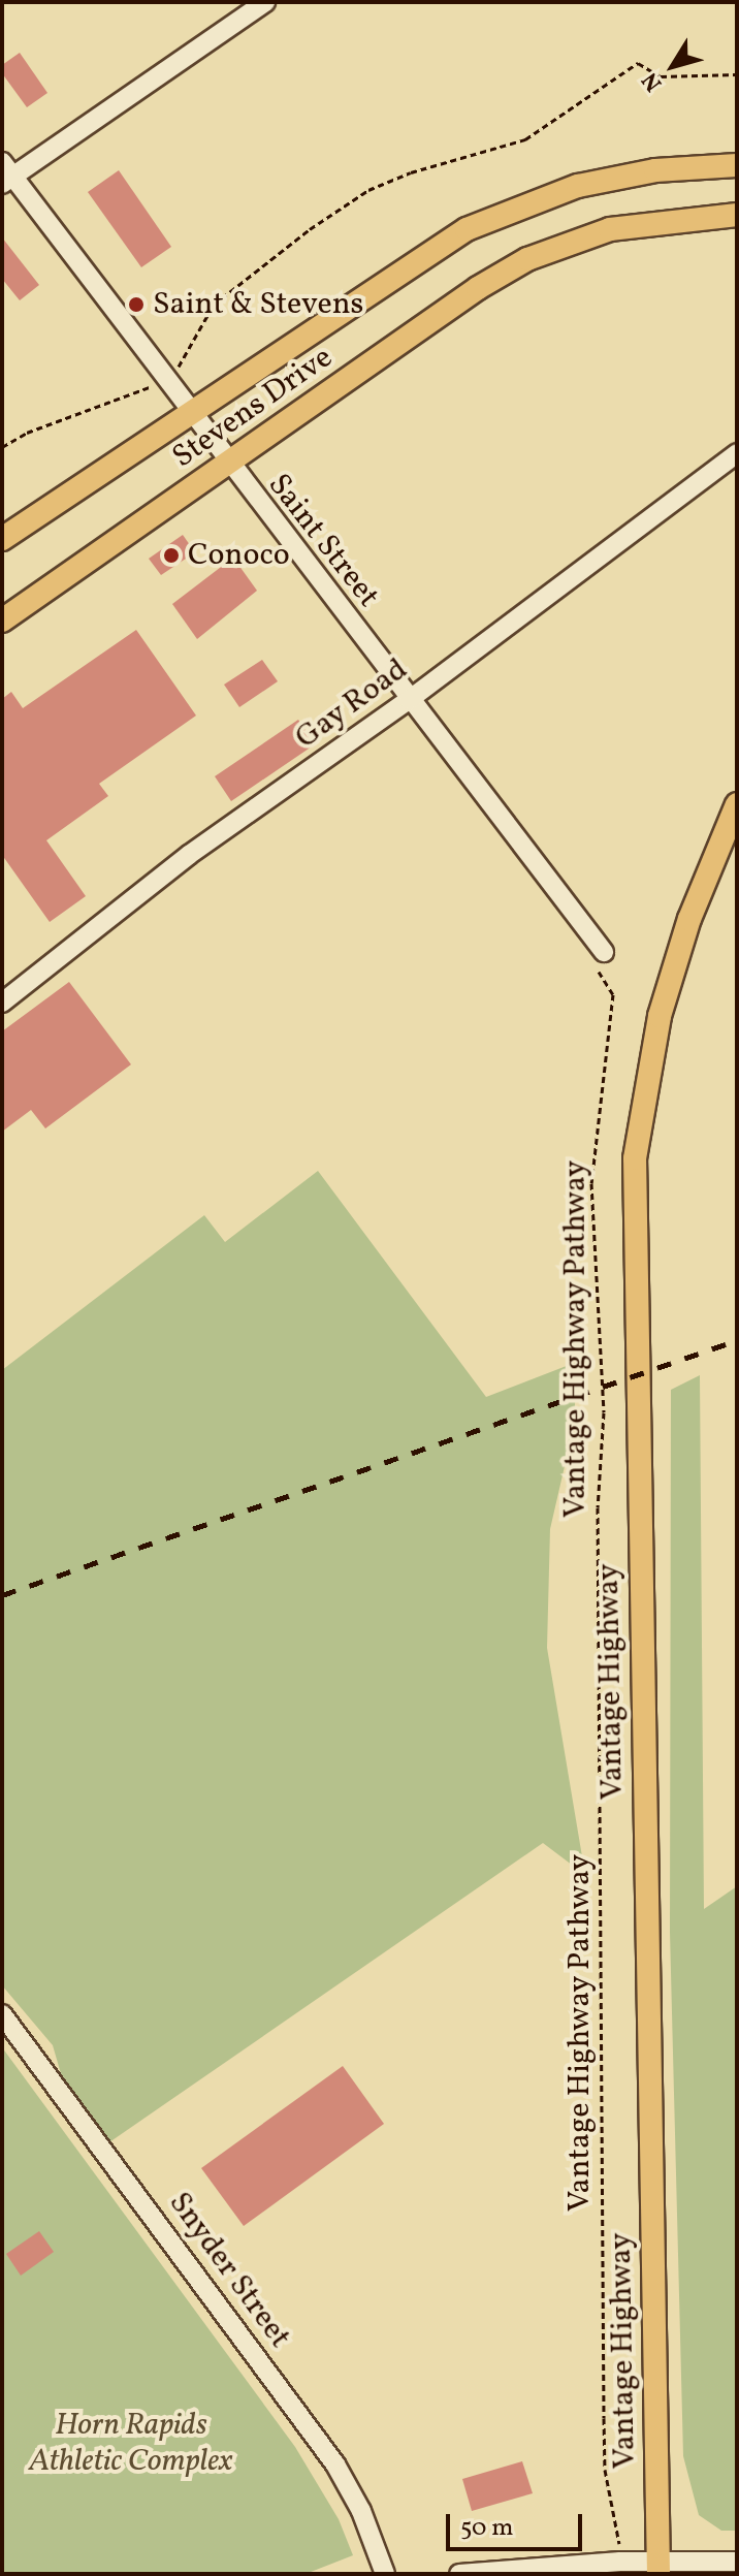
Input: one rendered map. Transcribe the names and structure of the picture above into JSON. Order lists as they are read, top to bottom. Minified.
{"streets":{"main road":["Stevens Drive","Vantage Highway"],"street":["Saint Street","Gay Road","Snyder Street"],"path":["Vantage Highway Pathway"]},"crossings":[["Stevens Drive","Saint Street"],["Saint Street","Gay Road"],["Saint Street","Vantage Highway Pathway"]],"parks":["Horn Rapids Athletic Complex"],"places":["Saint & Stevens","Conoco"],"scale_bar":"50 m","north":"bottom left"}
